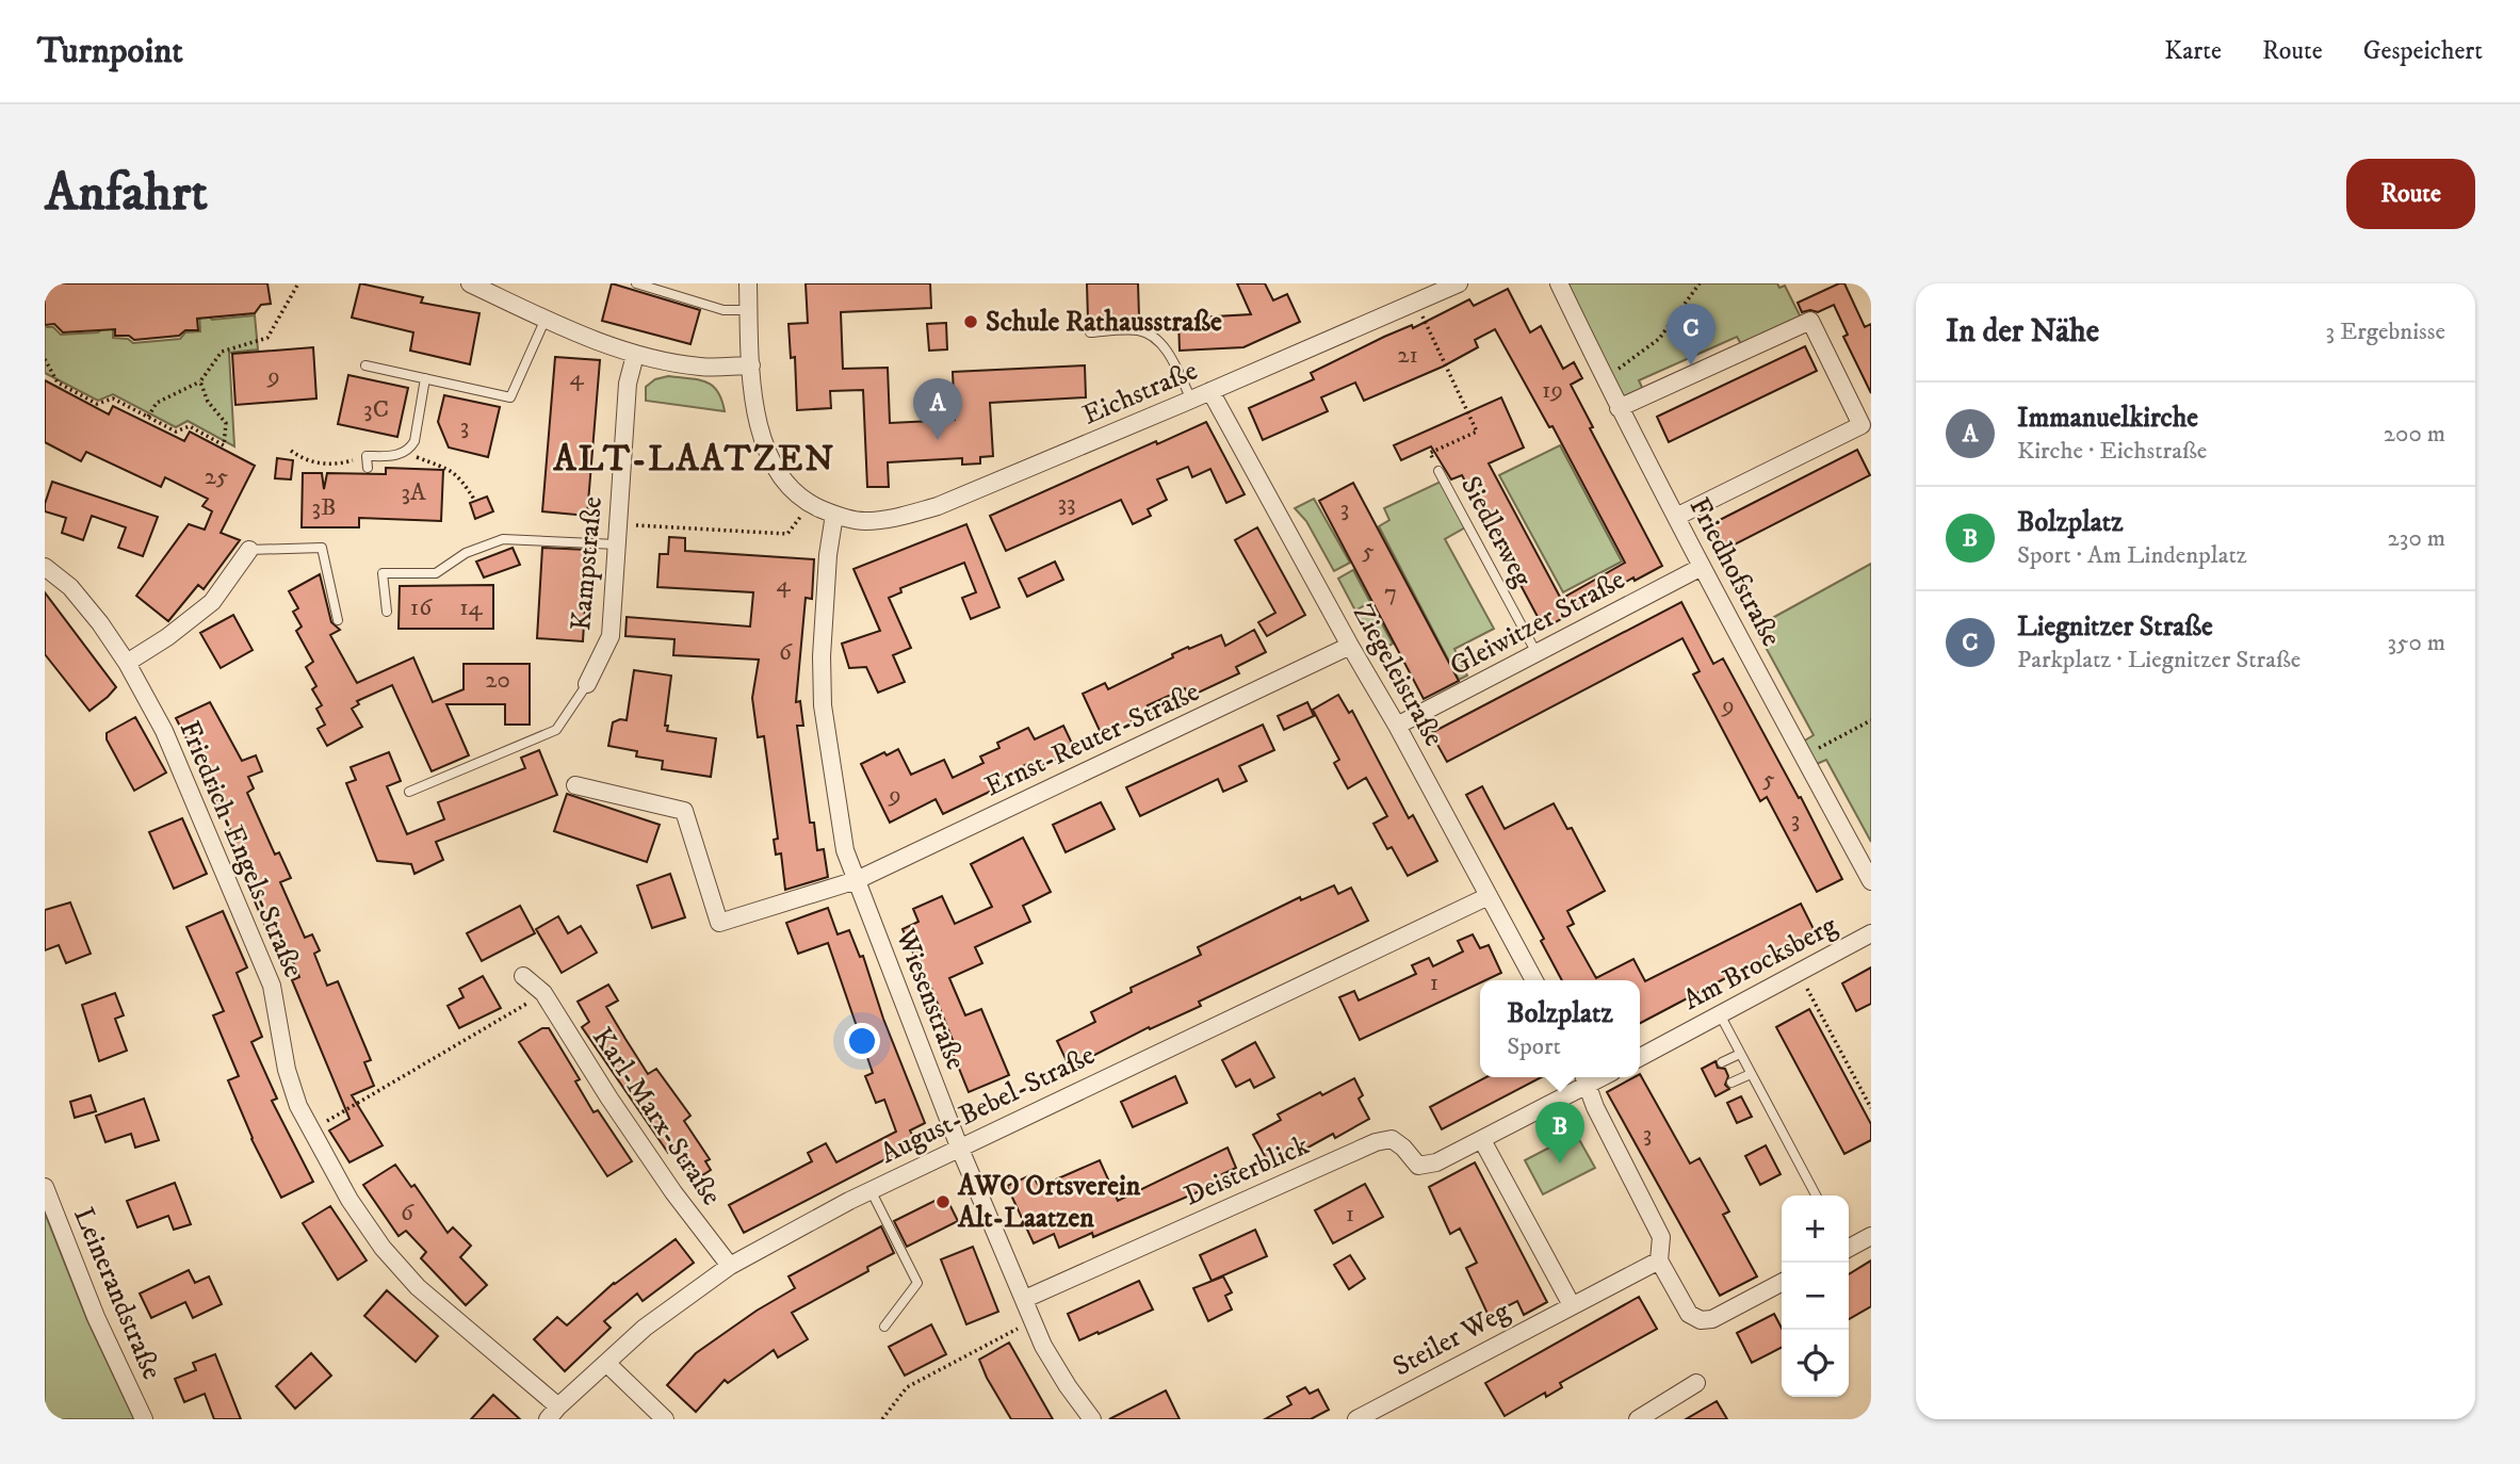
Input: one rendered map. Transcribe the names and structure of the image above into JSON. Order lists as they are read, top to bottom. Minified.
{"streets":{"street":["Eichstraße","Kampstraße","Friedhofstraße","Gleiwitzer Straße","Ziegeleistraße","Ernst-Reuter-Straße","Friedrich-Engels-Straße","Am Brocksberg","Wiesenstraße","August-Bebel-Straße","Karl-Marx-Straße","Deisterblick","Leinerandstraße","Steiler Weg"],"lane":["Siedlerweg"]},"crossings":[["Eichstraße","Ziegeleistraße"],["Eichstraße","Wiesenstraße"],["Siedlerweg","Gleiwitzer Straße"],["Friedhofstraße","Gleiwitzer Straße"],["Gleiwitzer Straße","Ziegeleistraße"],["Ziegeleistraße","Ernst-Reuter-Straße"],["Ziegeleistraße","August-Bebel-Straße"],["Ernst-Reuter-Straße","Wiesenstraße"],["Friedrich-Engels-Straße","August-Bebel-Straße"],["Wiesenstraße","August-Bebel-Straße"],["Wiesenstraße","Deisterblick"],["August-Bebel-Straße","Karl-Marx-Straße"]],"districts":["ALT-LAATZEN"],"places":["Schule Rathausstraße","AWO Ortsverein Alt-Laatzen"],"house_numbers":["21","9","4","19","3C","3","25","3A","33","3B","3","5","4","7","16","14","6","20","9","5","9","3","1","3","6","1"],"page":{"header":"Turnpoint","nav":["Karte","Route","Gespeichert"],"buttons":"Route","title":"Anfahrt","heading":["In der Nähe","3 Ergebnisse"],"pins":["C","A","B"],"list":[{"mark":"A","name":"Immanuelkirche","note":"Kirche · Eichstraße","value":"200 m"},{"mark":"B","name":"Bolzplatz","note":"Sport · Am Lindenplatz","value":"230 m"},{"mark":"C","name":"Liegnitzer Straße","note":"Parkplatz · Liegnitzer Straße","value":"350 m"}],"popup":["Bolzplatz","Sport"],"map_buttons":["+","−"]}}
